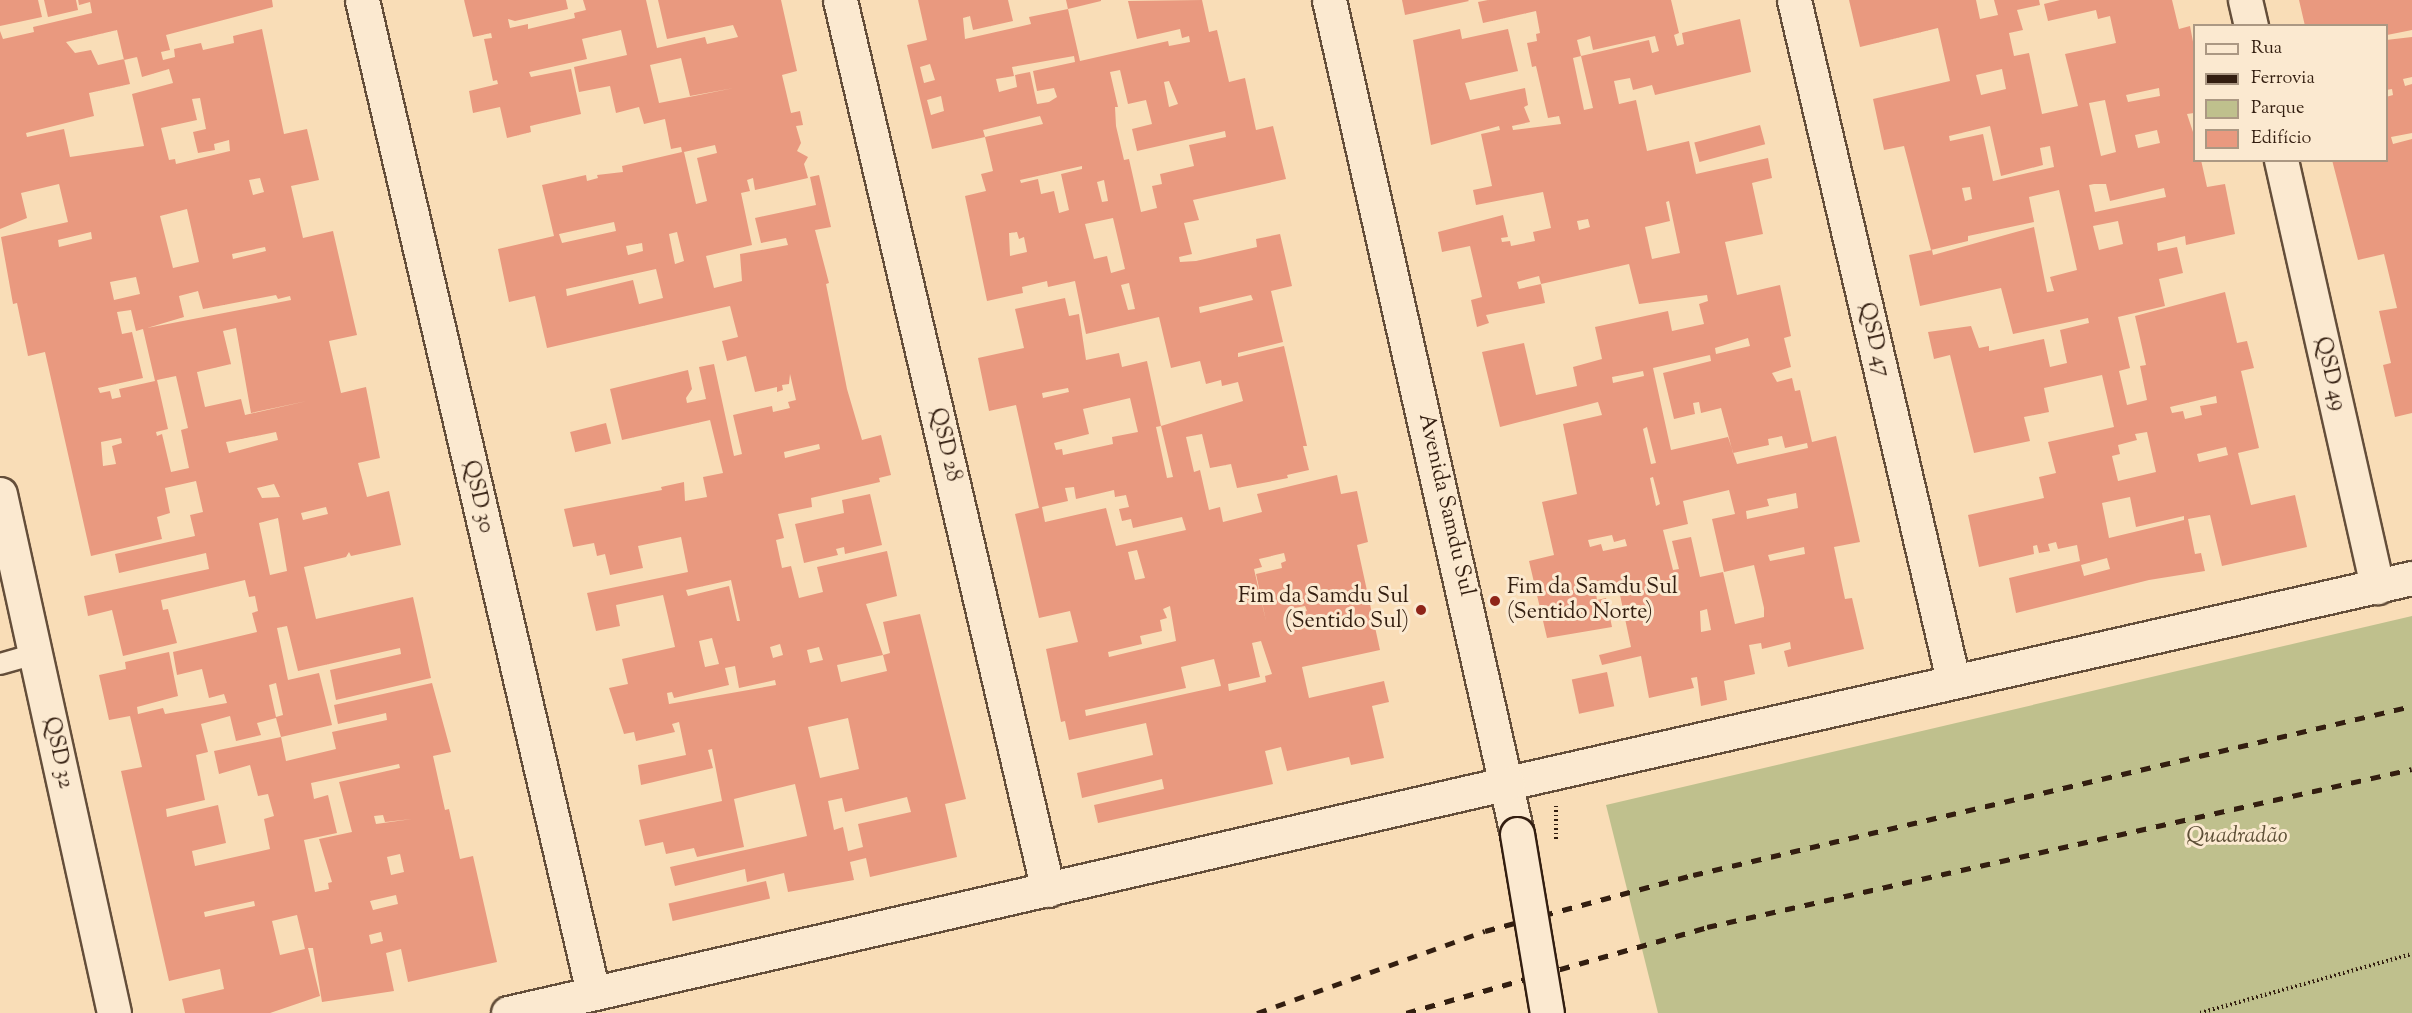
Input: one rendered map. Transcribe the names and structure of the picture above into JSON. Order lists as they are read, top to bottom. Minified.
{"streets":{"street":["QSD 47","QSD 49","QSD 28","QSD 30","Avenida Samdu Sul","QSD 32"]},"parks":["Quadradão"],"places":["Fim da Samdu Sul (Sentido Norte)","Fim da Samdu Sul (Sentido Sul)"],"legend":["Rua","Ferrovia","Parque","Edifício"]}
